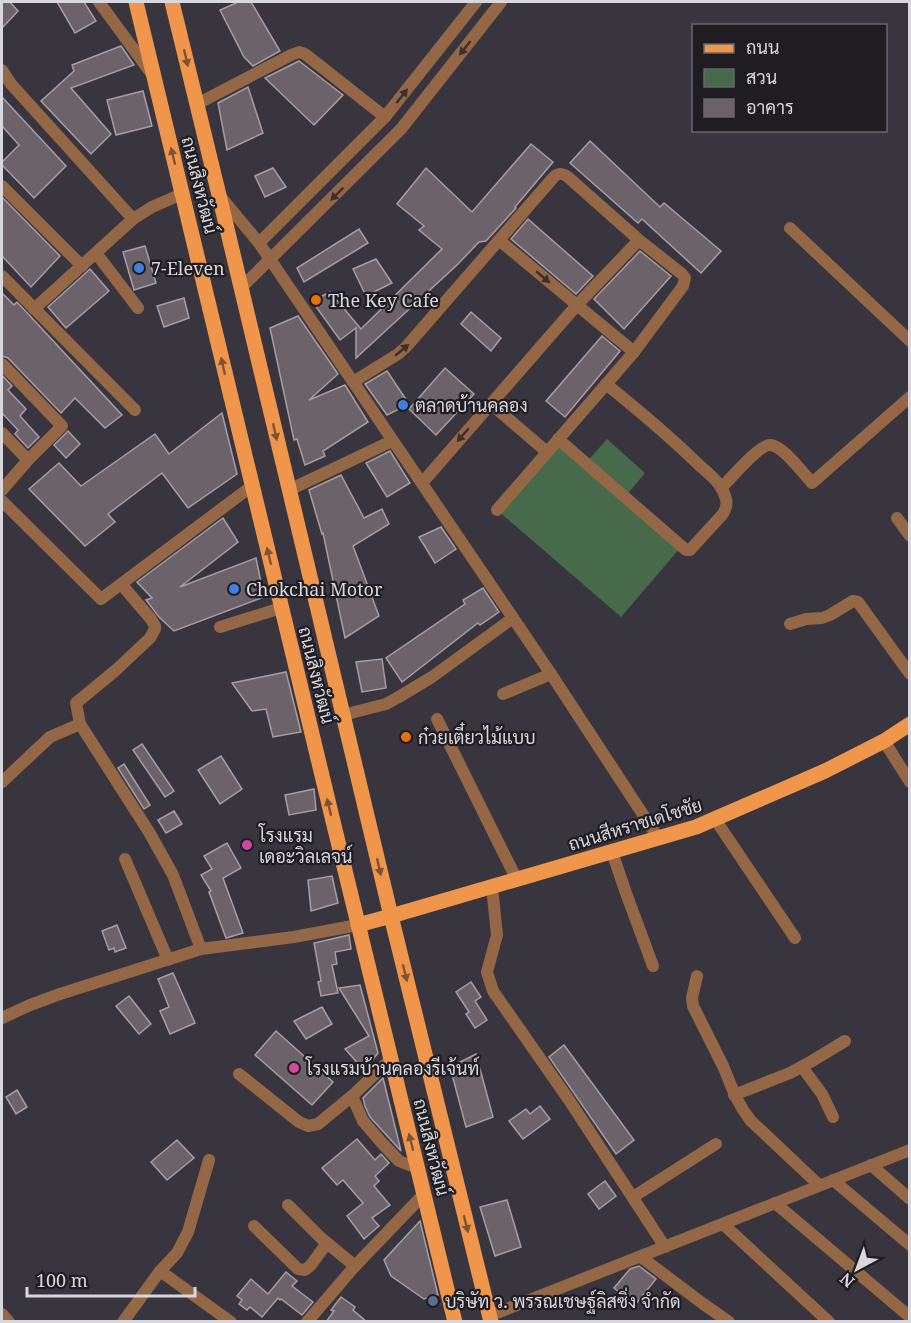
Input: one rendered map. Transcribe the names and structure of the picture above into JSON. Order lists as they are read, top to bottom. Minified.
{"streets":{"main road":["ถนนสิงหวัฒน์","ถนนสีหราชเดโชชัย"]},"crossings":[["ถนนสิงหวัฒน์","ถนนสีหราชเดโชชัย"]],"places":["7-Eleven","The Key Cafe","ตลาดบ้านคลอง","Chokchai Motor","ก๋วยเตี๋ยวไม้แบบ","โรงแรม เดอะวิลเลจน์","โรงแรมบ้านคลองรีเจ้นท์","บริษัท ว. พรรณเชษฐ์ลิสซิ่ง จำกัด"],"legend":["ถนน","สวน","อาคาร"],"scale_bar":"100 m","north":"bottom left"}
